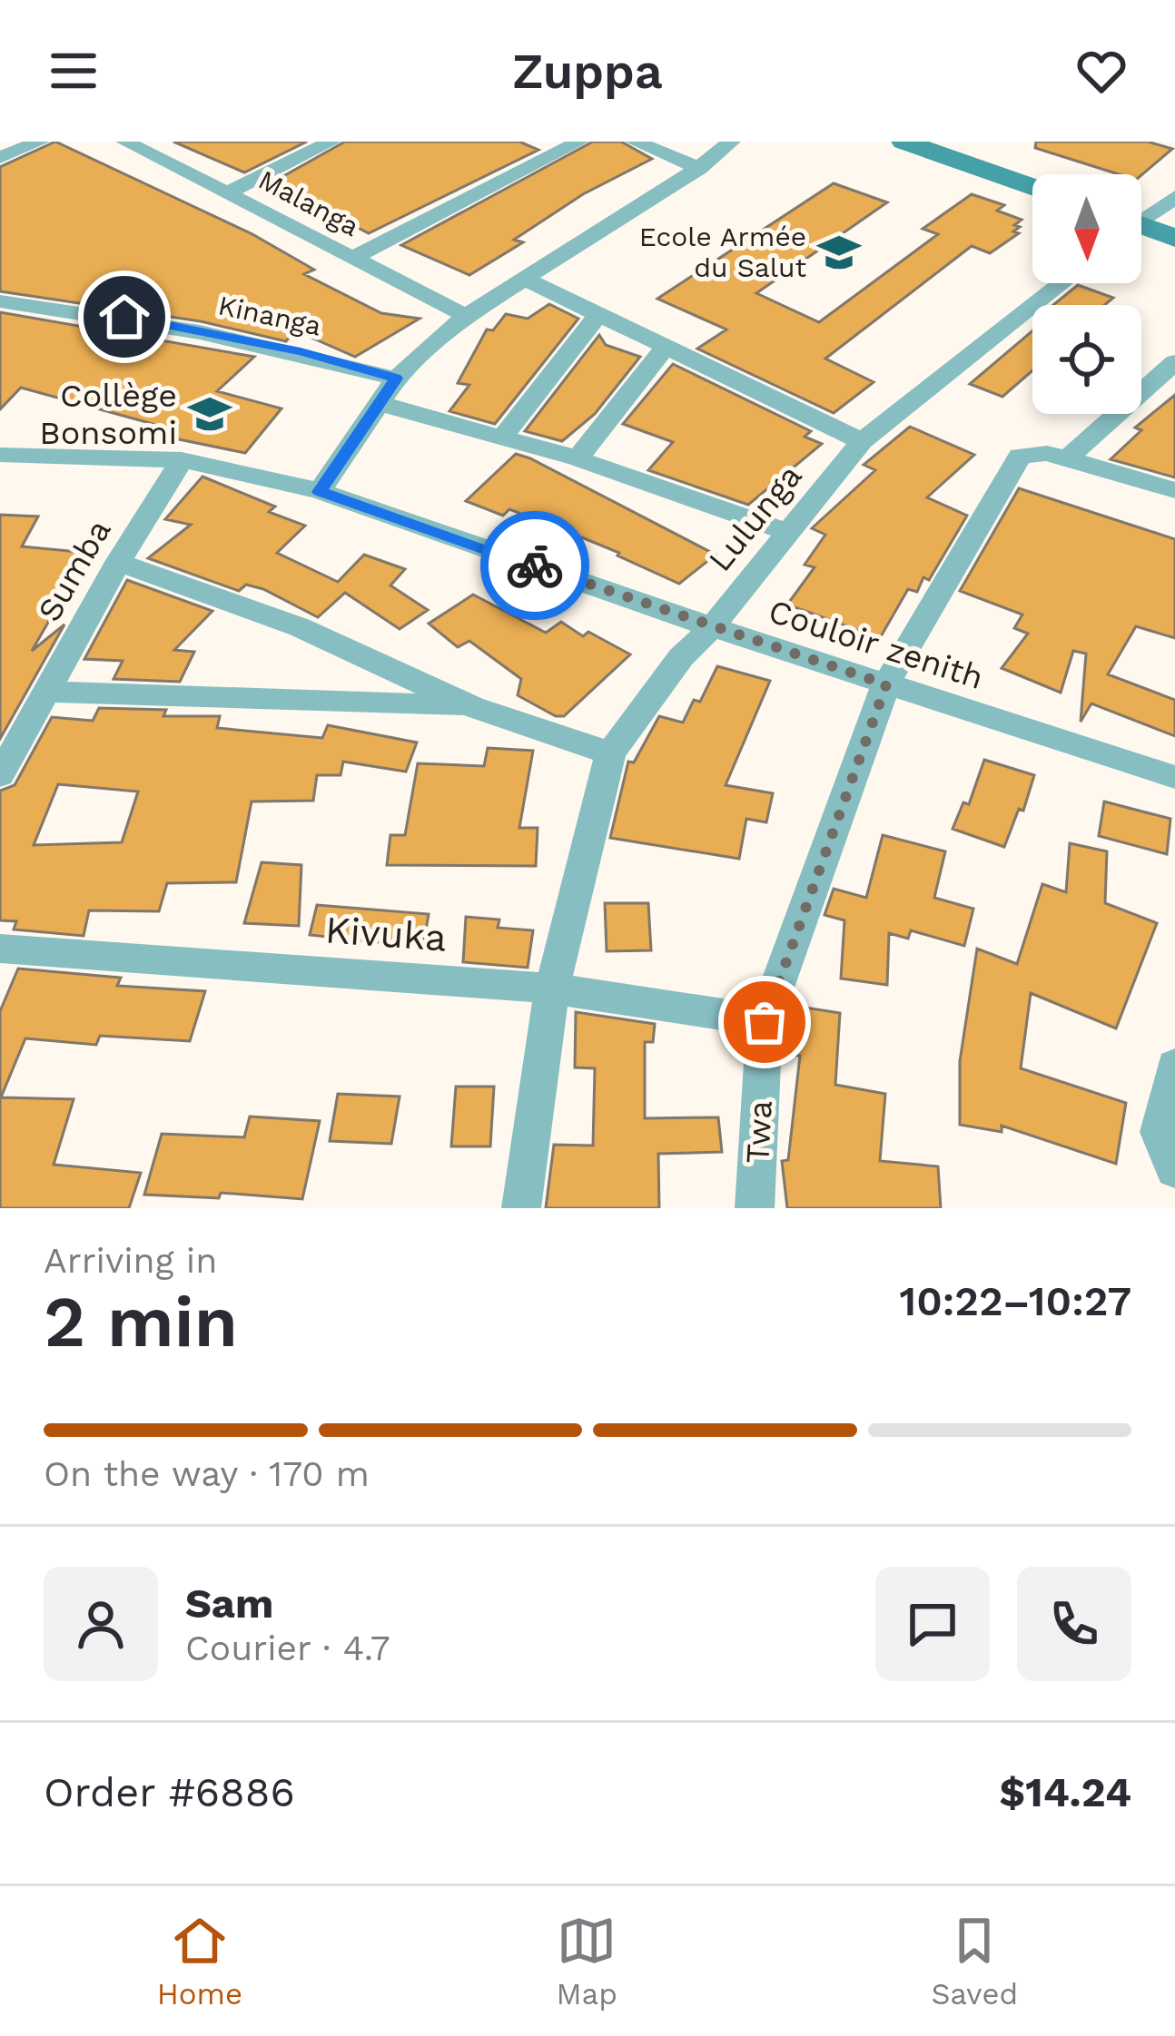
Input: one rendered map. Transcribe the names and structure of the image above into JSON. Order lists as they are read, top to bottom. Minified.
{"streets":{"street":["Malanga","Kinanga","Lulunga","Sumba","Couloir zenith","Kivuka","Twa"]},"crossings":[["Lulunga","Couloir zenith"],["Lulunga","Kivuka"],["Sumba","Couloir zenith"],["Couloir zenith","Twa"],["Kivuka","Twa"]],"places":{"school or university":["Ecole Armée du Salut","Collège Bonsomi"]},"north":"bottom","page":{"header":"Zuppa","heading":["2 min","Arriving in","10:22–10:27"],"panel":["Sam","Courier · 4.7","Order #6886","$14.24"],"bar":"On the way · 170 m","tabs":["Home","Map","Saved"]}}
